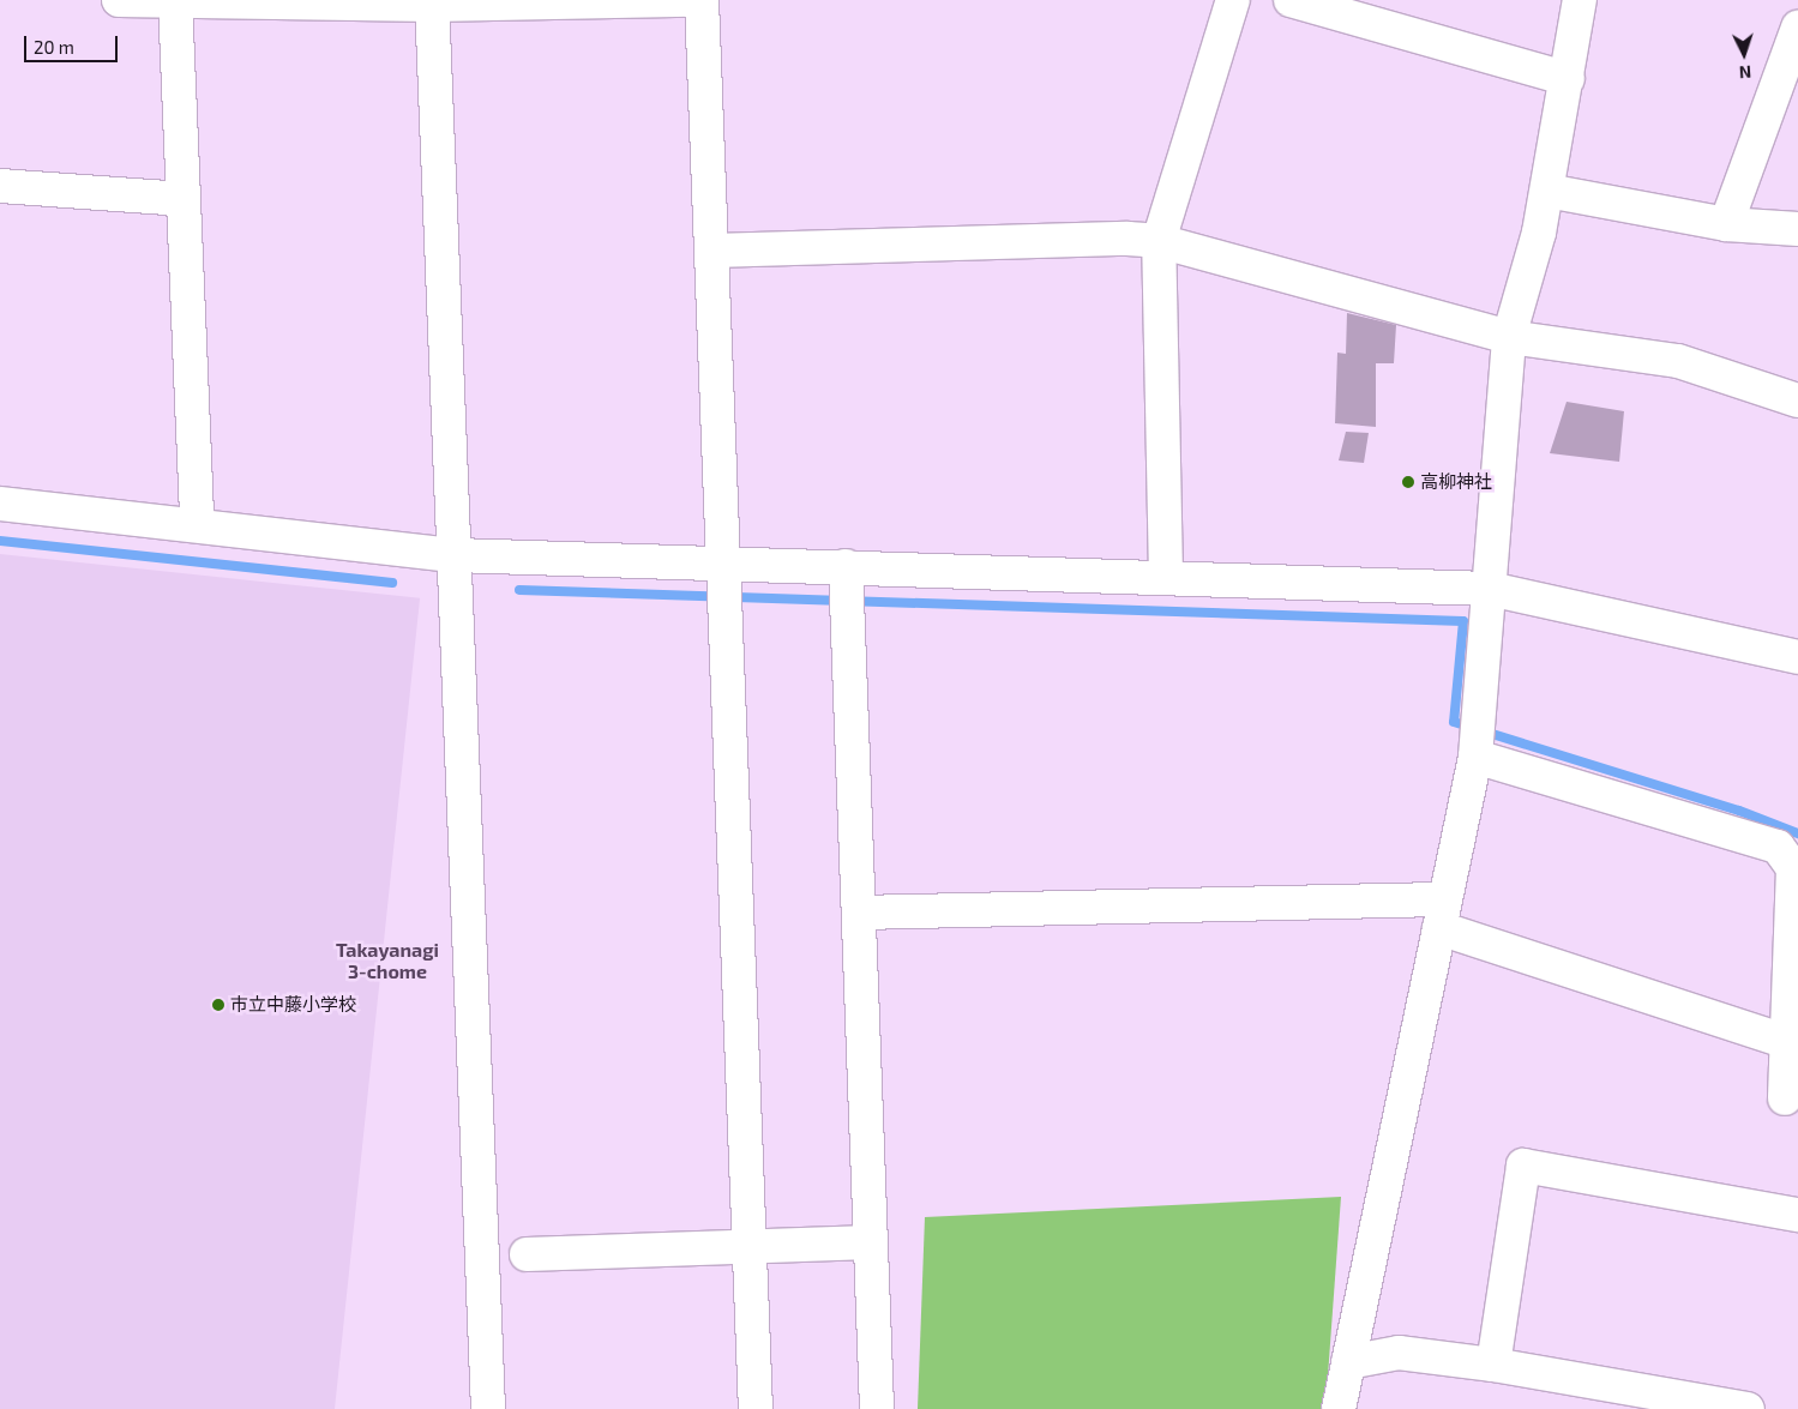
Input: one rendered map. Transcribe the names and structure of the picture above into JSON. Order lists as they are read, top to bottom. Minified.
{"districts":["Takayanagi 3-chome"],"places":["高柳神社","市立中藤小学校"],"scale_bar":"20 m","north":"bottom"}
